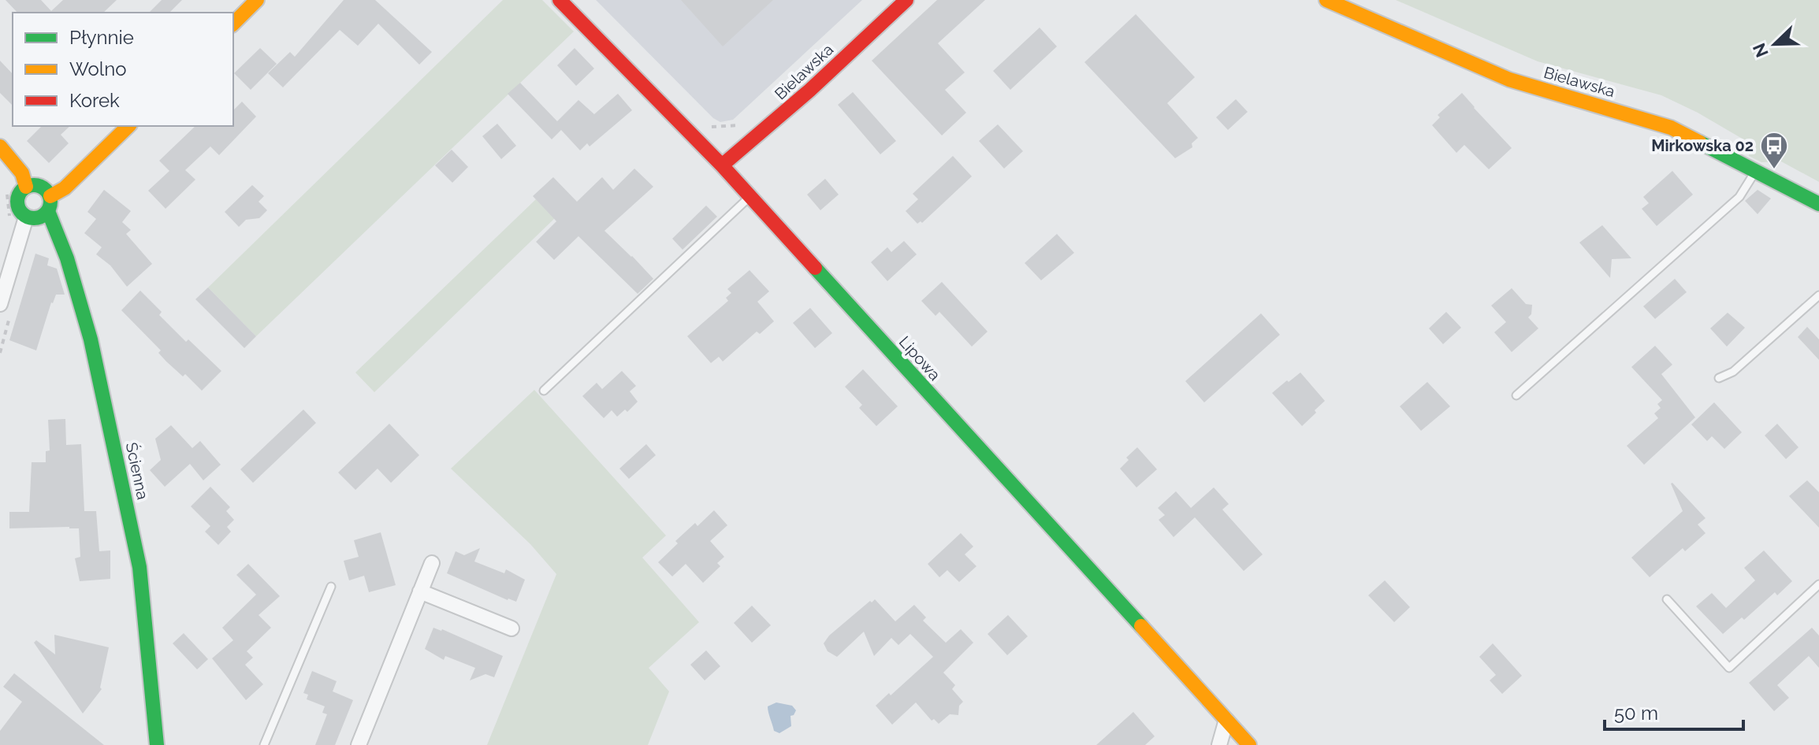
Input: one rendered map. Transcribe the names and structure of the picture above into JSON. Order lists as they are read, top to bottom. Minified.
{"streets":{"street":["Bielawska","Lipowa","Ścienna"]},"crossings":[["Bielawska","Lipowa"]],"places":{"bus stop":["Mirkowska 02"]},"legend":["Płynnie","Wolno","Korek"],"scale_bar":"50 m","north":"bottom left"}
